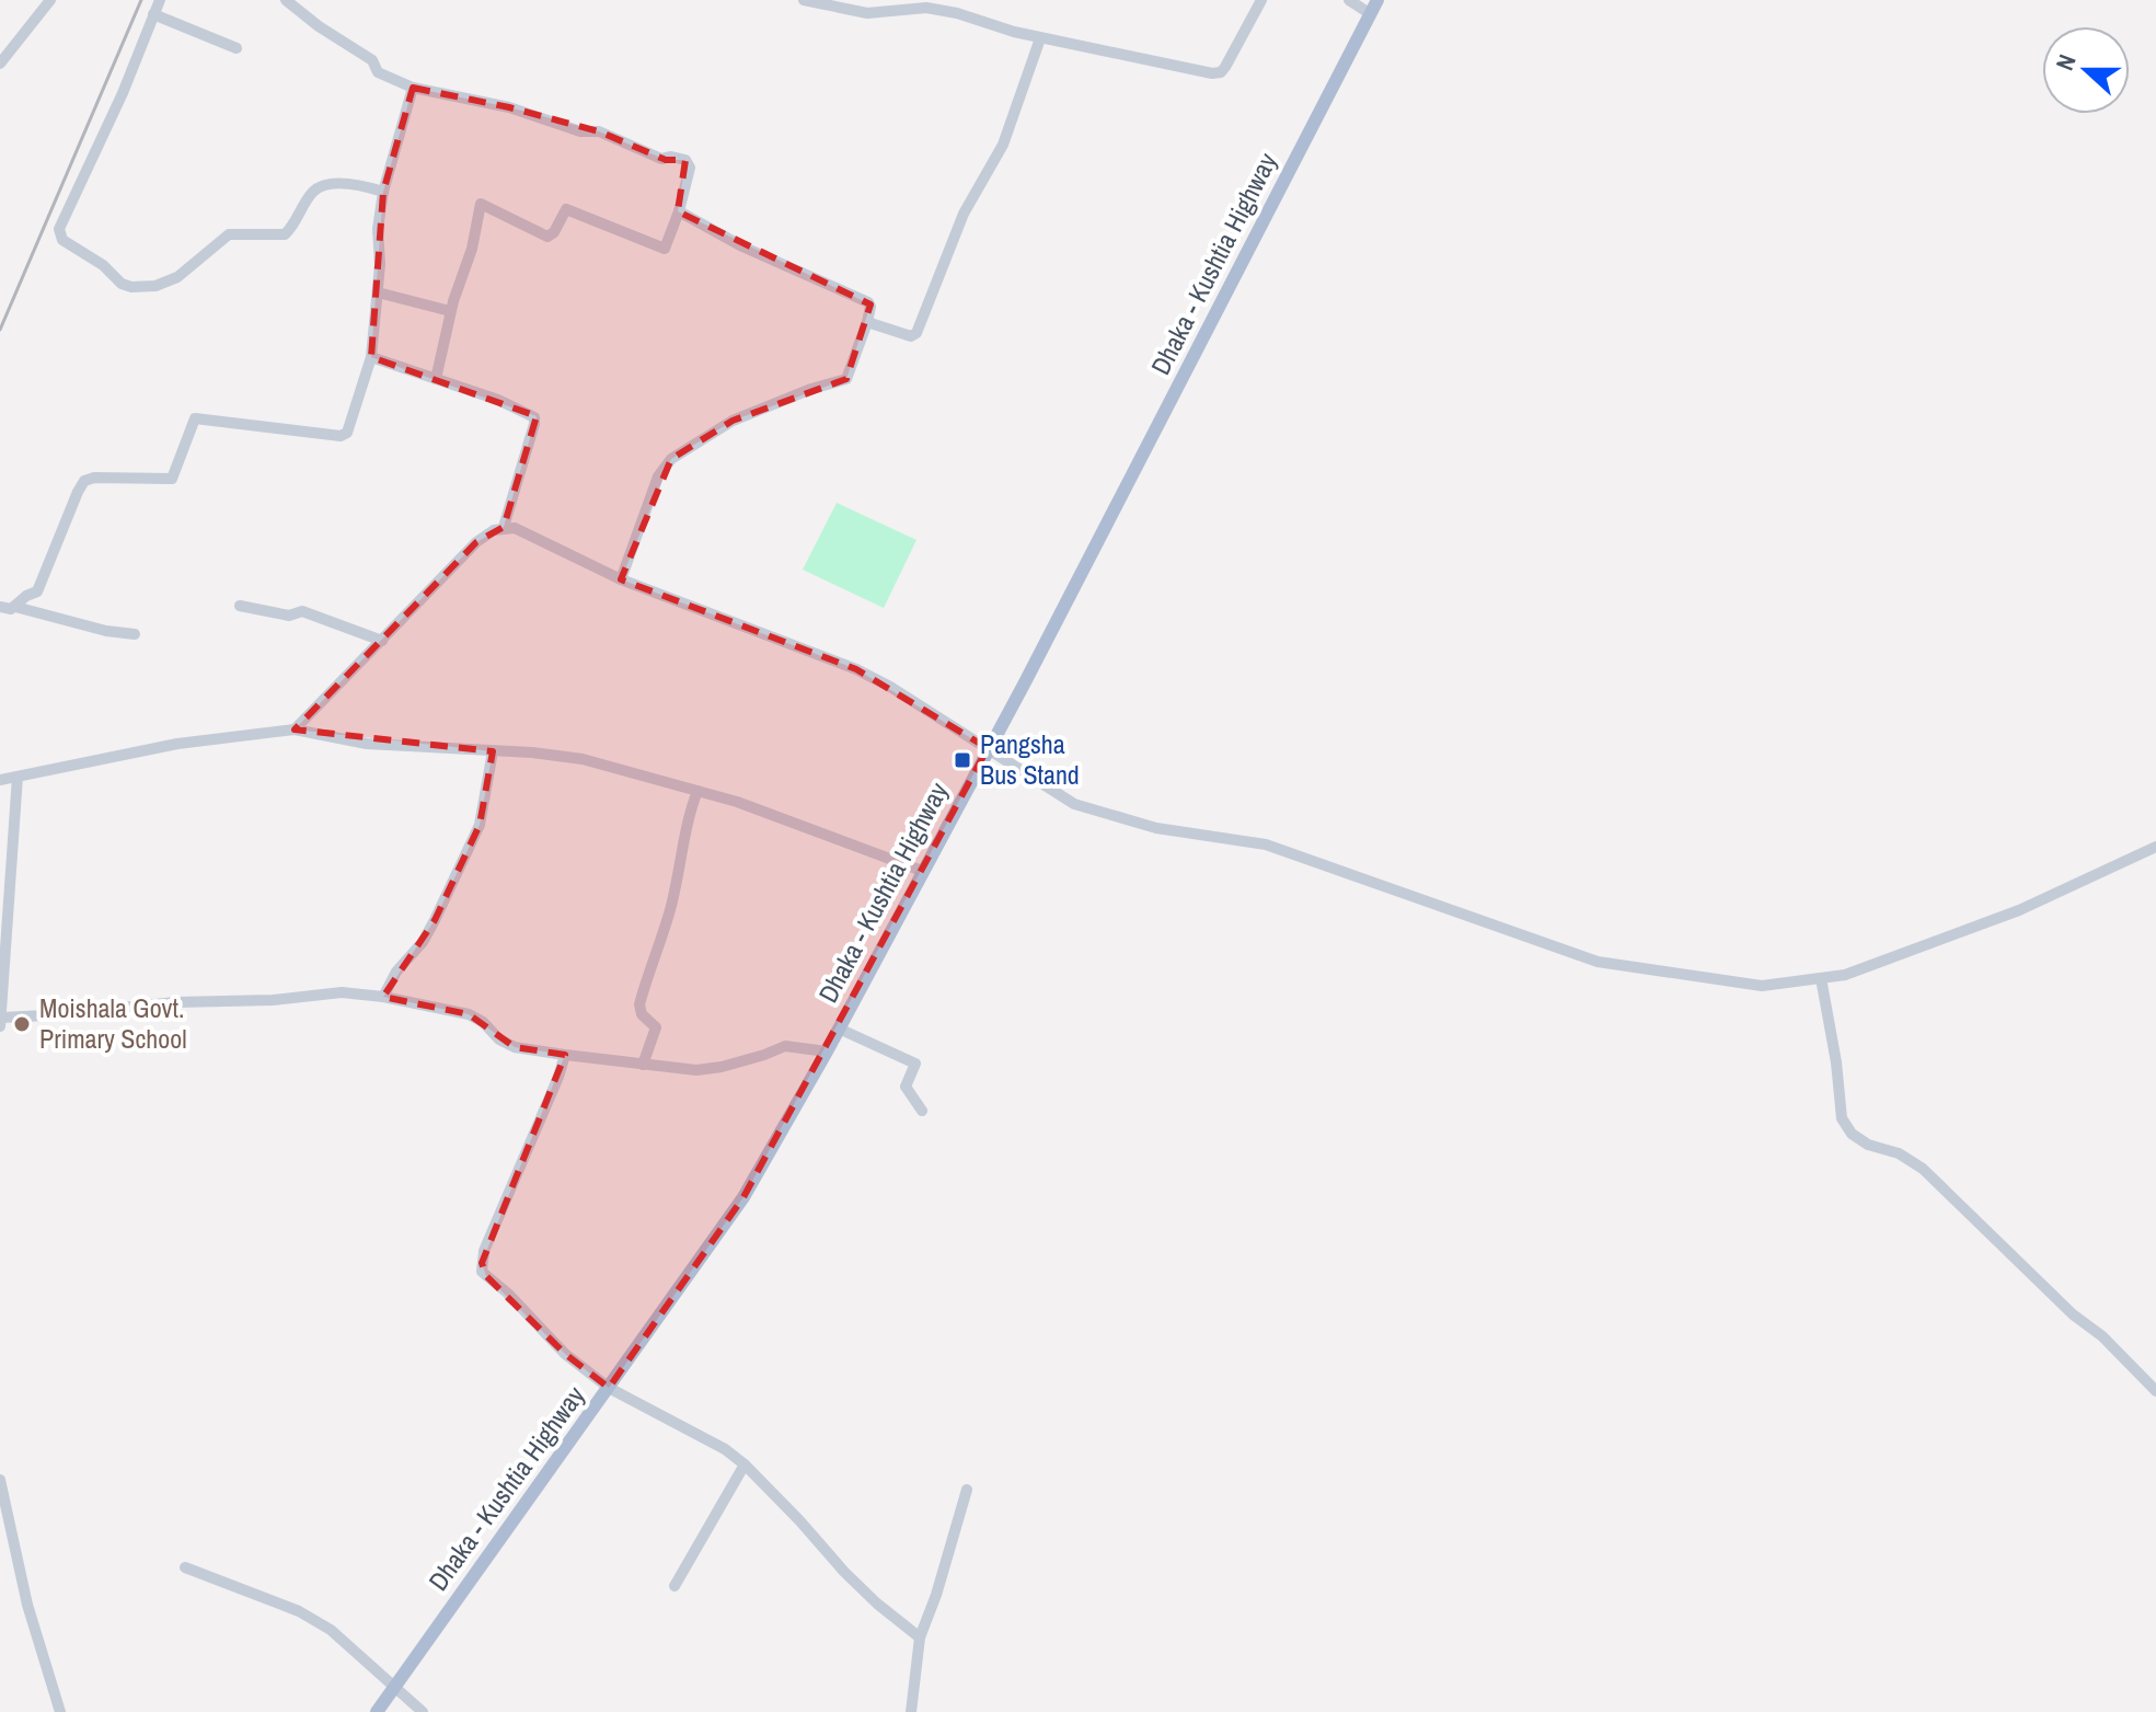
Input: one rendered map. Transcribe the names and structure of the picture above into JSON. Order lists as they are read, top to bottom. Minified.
{"streets":{"main road":["Dhaka - Kushtia Highway"]},"places":{"transit":["Pangsha Bus Stand"],"other":["Moishala Govt. Primary School"]},"north":"left"}
